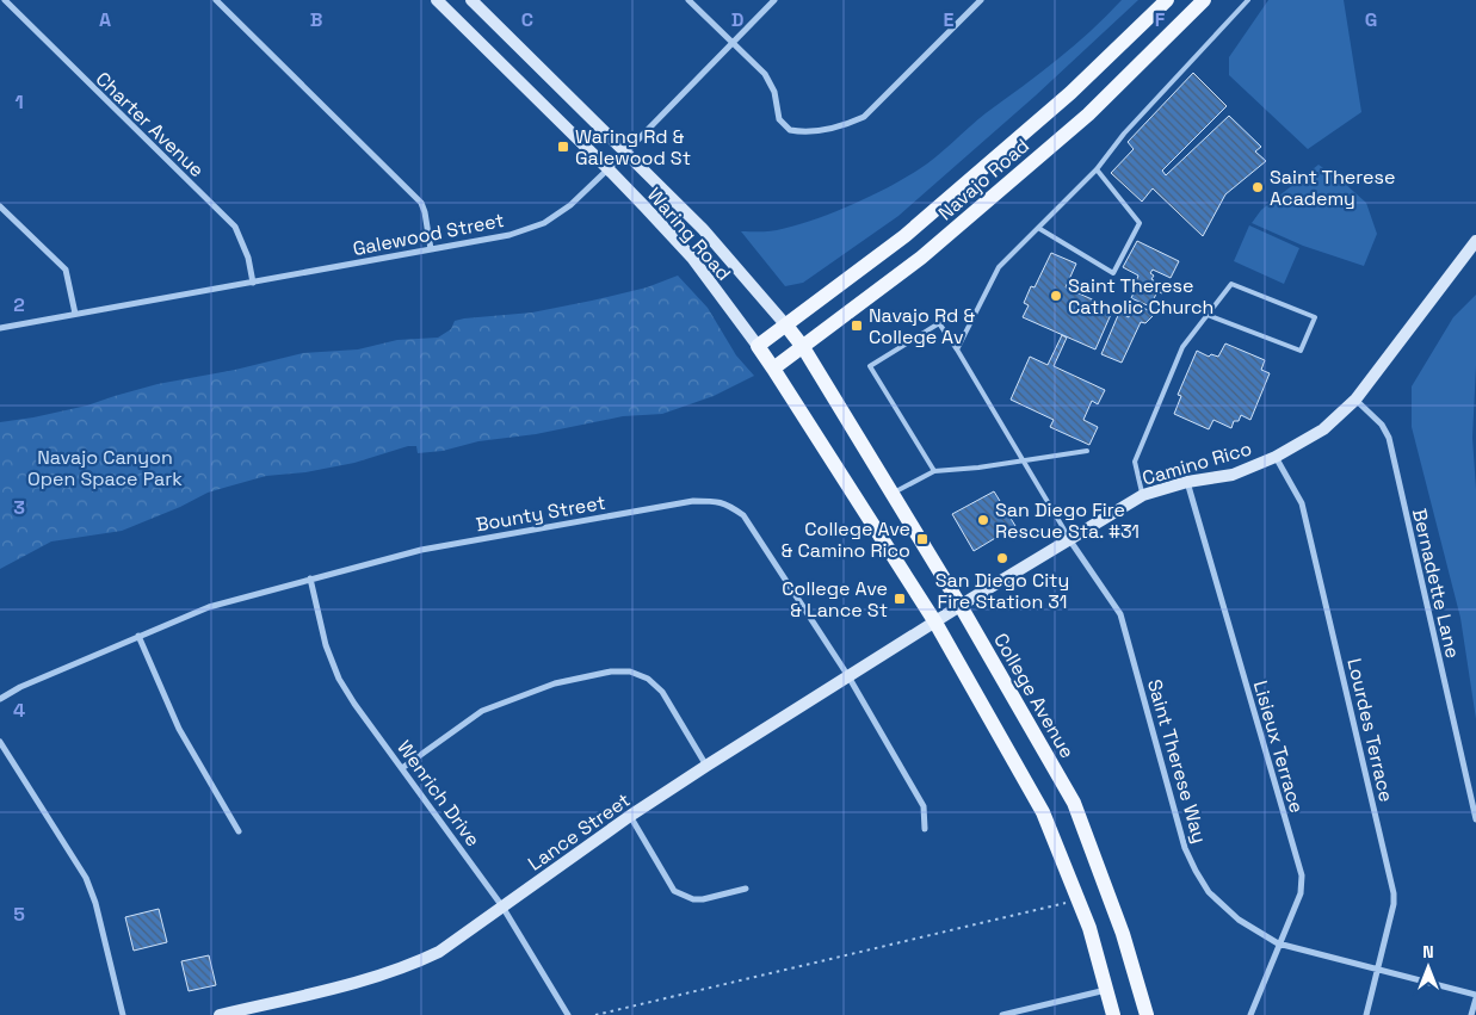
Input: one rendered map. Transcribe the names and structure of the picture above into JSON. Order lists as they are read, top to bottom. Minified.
{"streets":{"main road":["Navajo Road","College Avenue"],"street":["Charter Avenue","Galewood Street","Waring Road","Camino Rico","Bounty Street","Bernadette Lane","Lourdes Terrace","Lisieux Terrace","Saint Therese Way","Wenrich Drive","Lance Street"]},"crossings":[["Charter Avenue","Galewood Street"],["Navajo Road","Waring Road"],["Navajo Road","College Avenue"],["Galewood Street","Waring Road"],["Waring Road","College Avenue"],["Camino Rico","Bernadette Lane"],["Camino Rico","College Avenue"],["Camino Rico","Lourdes Terrace"],["Camino Rico","Lisieux Terrace"],["Camino Rico","Saint Therese Way"],["Camino Rico","Lance Street"],["Bounty Street","Wenrich Drive"],["Bounty Street","Lance Street"],["Lourdes Terrace","Saint Therese Way"],["Lisieux Terrace","Saint Therese Way"],["Wenrich Drive","Lance Street"]],"parks":["Navajo Canyon Open Space Park"],"places":{"transit":["Waring Rd & Galewood St","Navajo Rd & College Av","College Ave & Camino Rico","College Ave & Lance St"],"other":["Saint Therese Academy","Saint Therese Catholic Church","San Diego Fire Rescue Sta. #31","San Diego City Fire Station 31"]},"north":"top","grid":{"columns":["A","B","C","D","E","F","G"],"rows":["1","2","3","4","5"]}}
